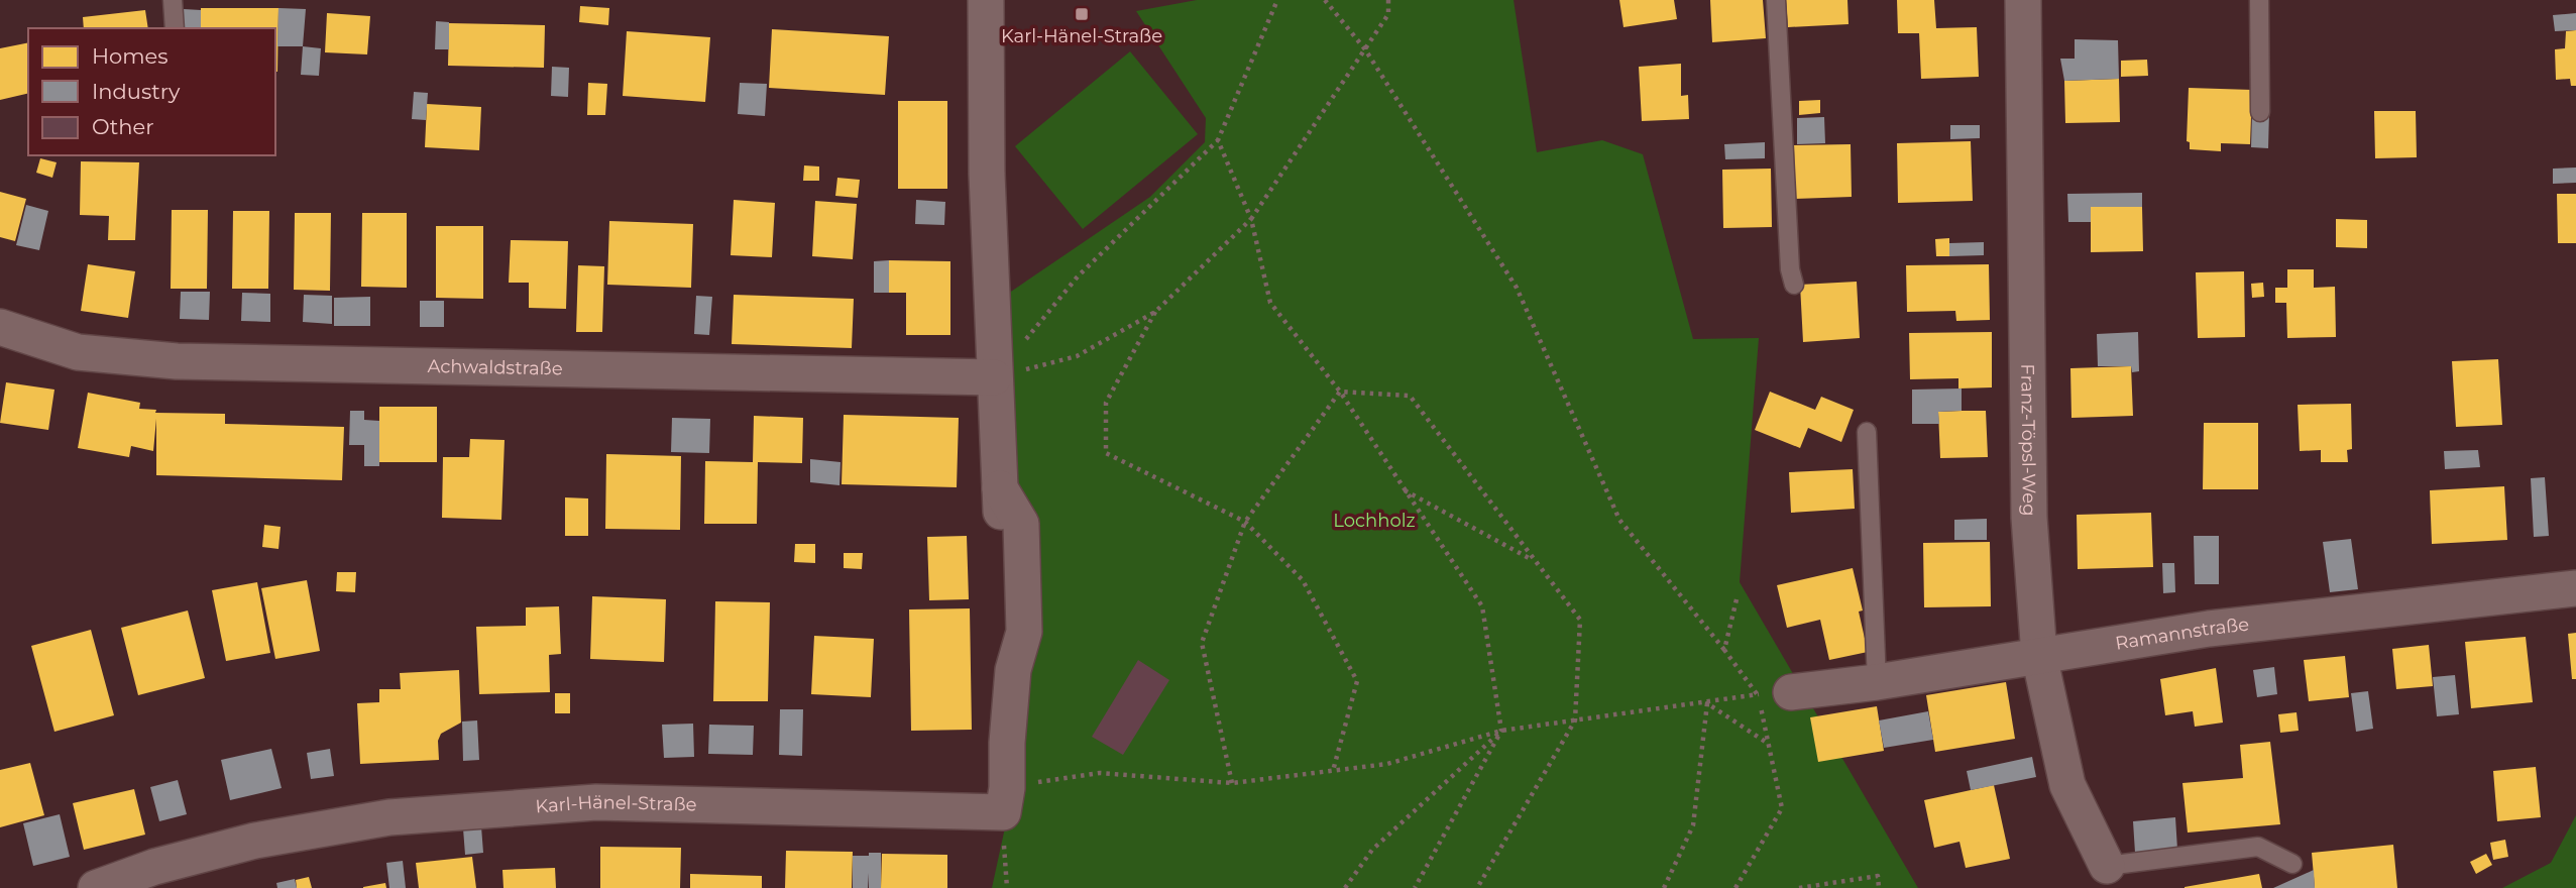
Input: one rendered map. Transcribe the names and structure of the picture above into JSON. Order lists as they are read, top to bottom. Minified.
{"streets":{"street":["Achwaldstraße","Franz-Töpsl-Weg","Ramannstraße","Karl-Hänel-Straße"]},"crossings":[["Franz-Töpsl-Weg","Ramannstraße"]],"parks":["Lochholz"],"places":{"transit":["Karl-Hänel-Straße"]},"legend":["Homes","Industry","Other"]}
